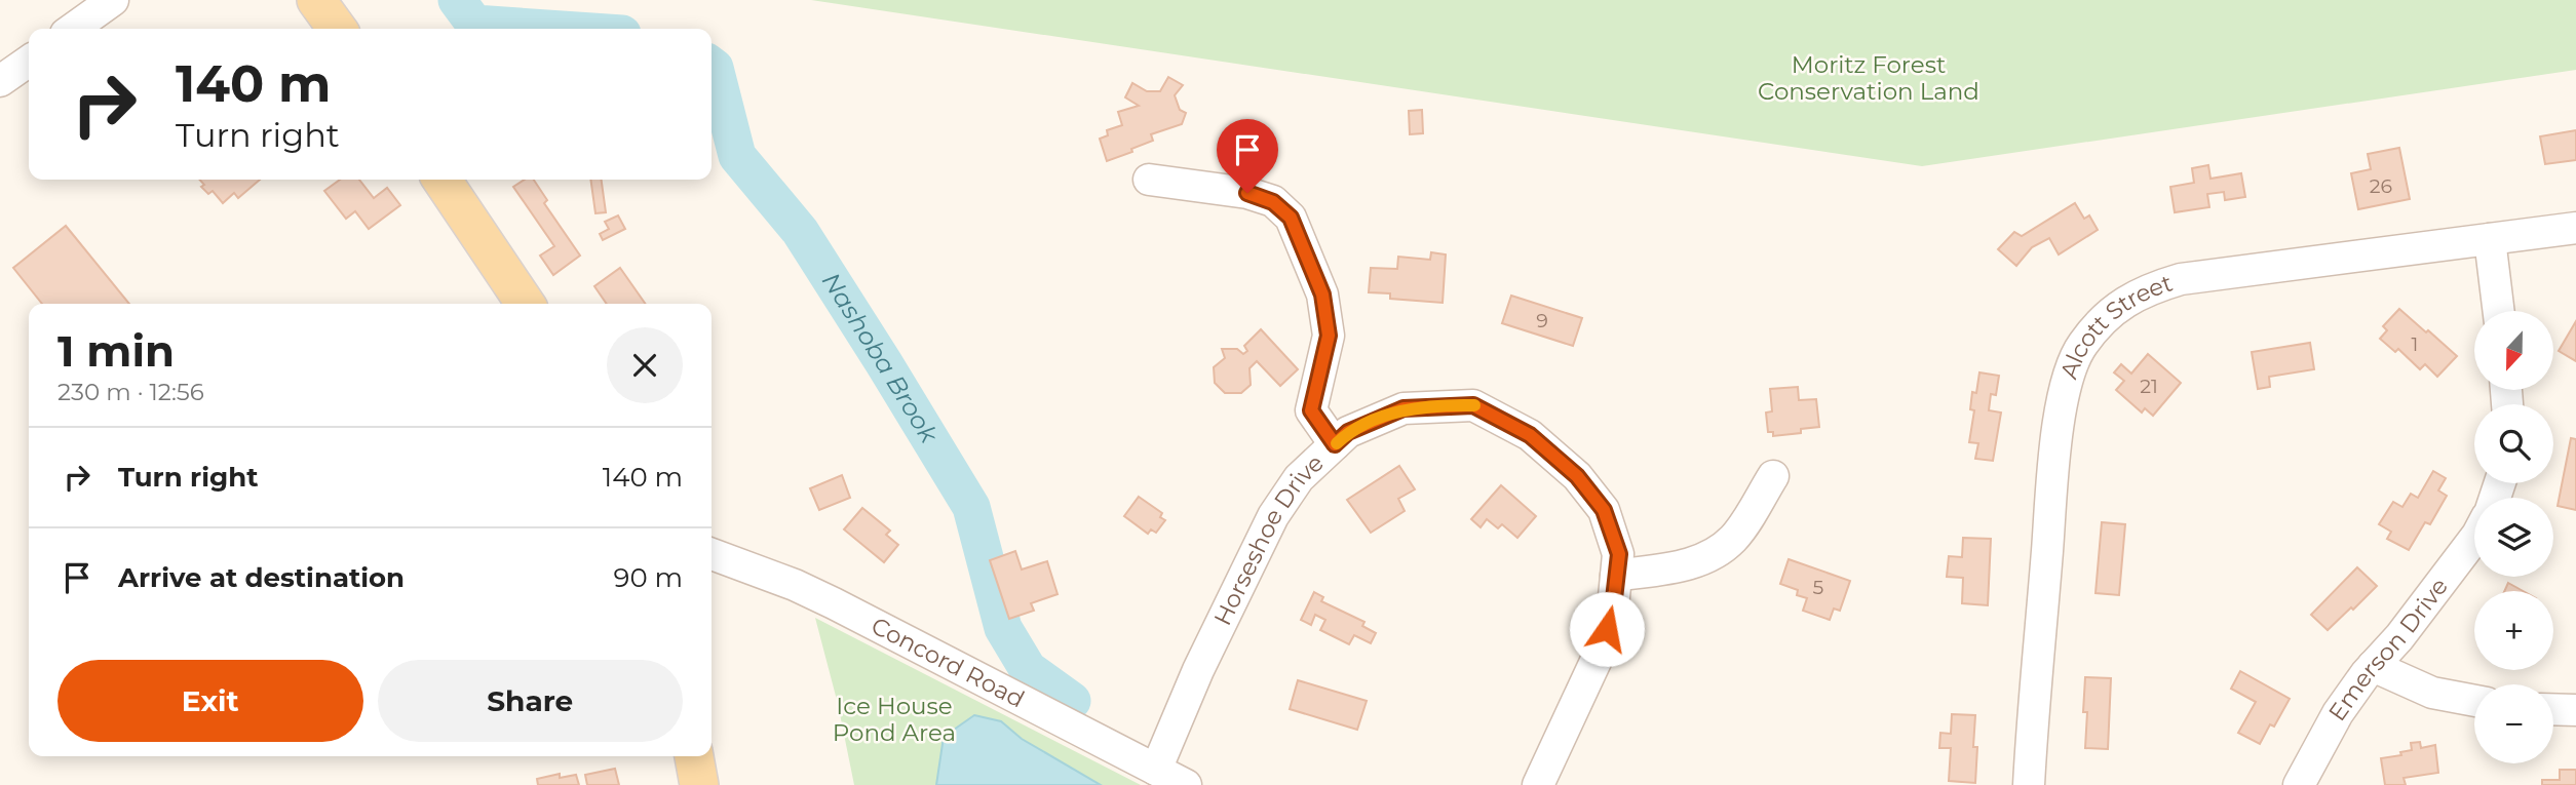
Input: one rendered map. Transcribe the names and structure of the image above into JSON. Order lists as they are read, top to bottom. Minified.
{"streets":{"street":["Alcott Street","Horseshoe Drive","Emerson Drive","Concord Road"]},"crossings":[["Horseshoe Drive","Concord Road"]],"water":["Nashoba Brook"],"parks":["Moritz Forest Conservation Land","Ice House Pond Area"],"house_numbers":["26","9","1","21","5"],"north":"bottom","page":{"turn":["140 m","Turn right"],"heading":["1 min","230 m · 12:56"],"map_buttons":["+","−"],"list":[{"name":"Turn right","value":"140 m"},{"name":"Arrive at destination","value":"90 m"}],"buttons":["Exit","Share"]}}
